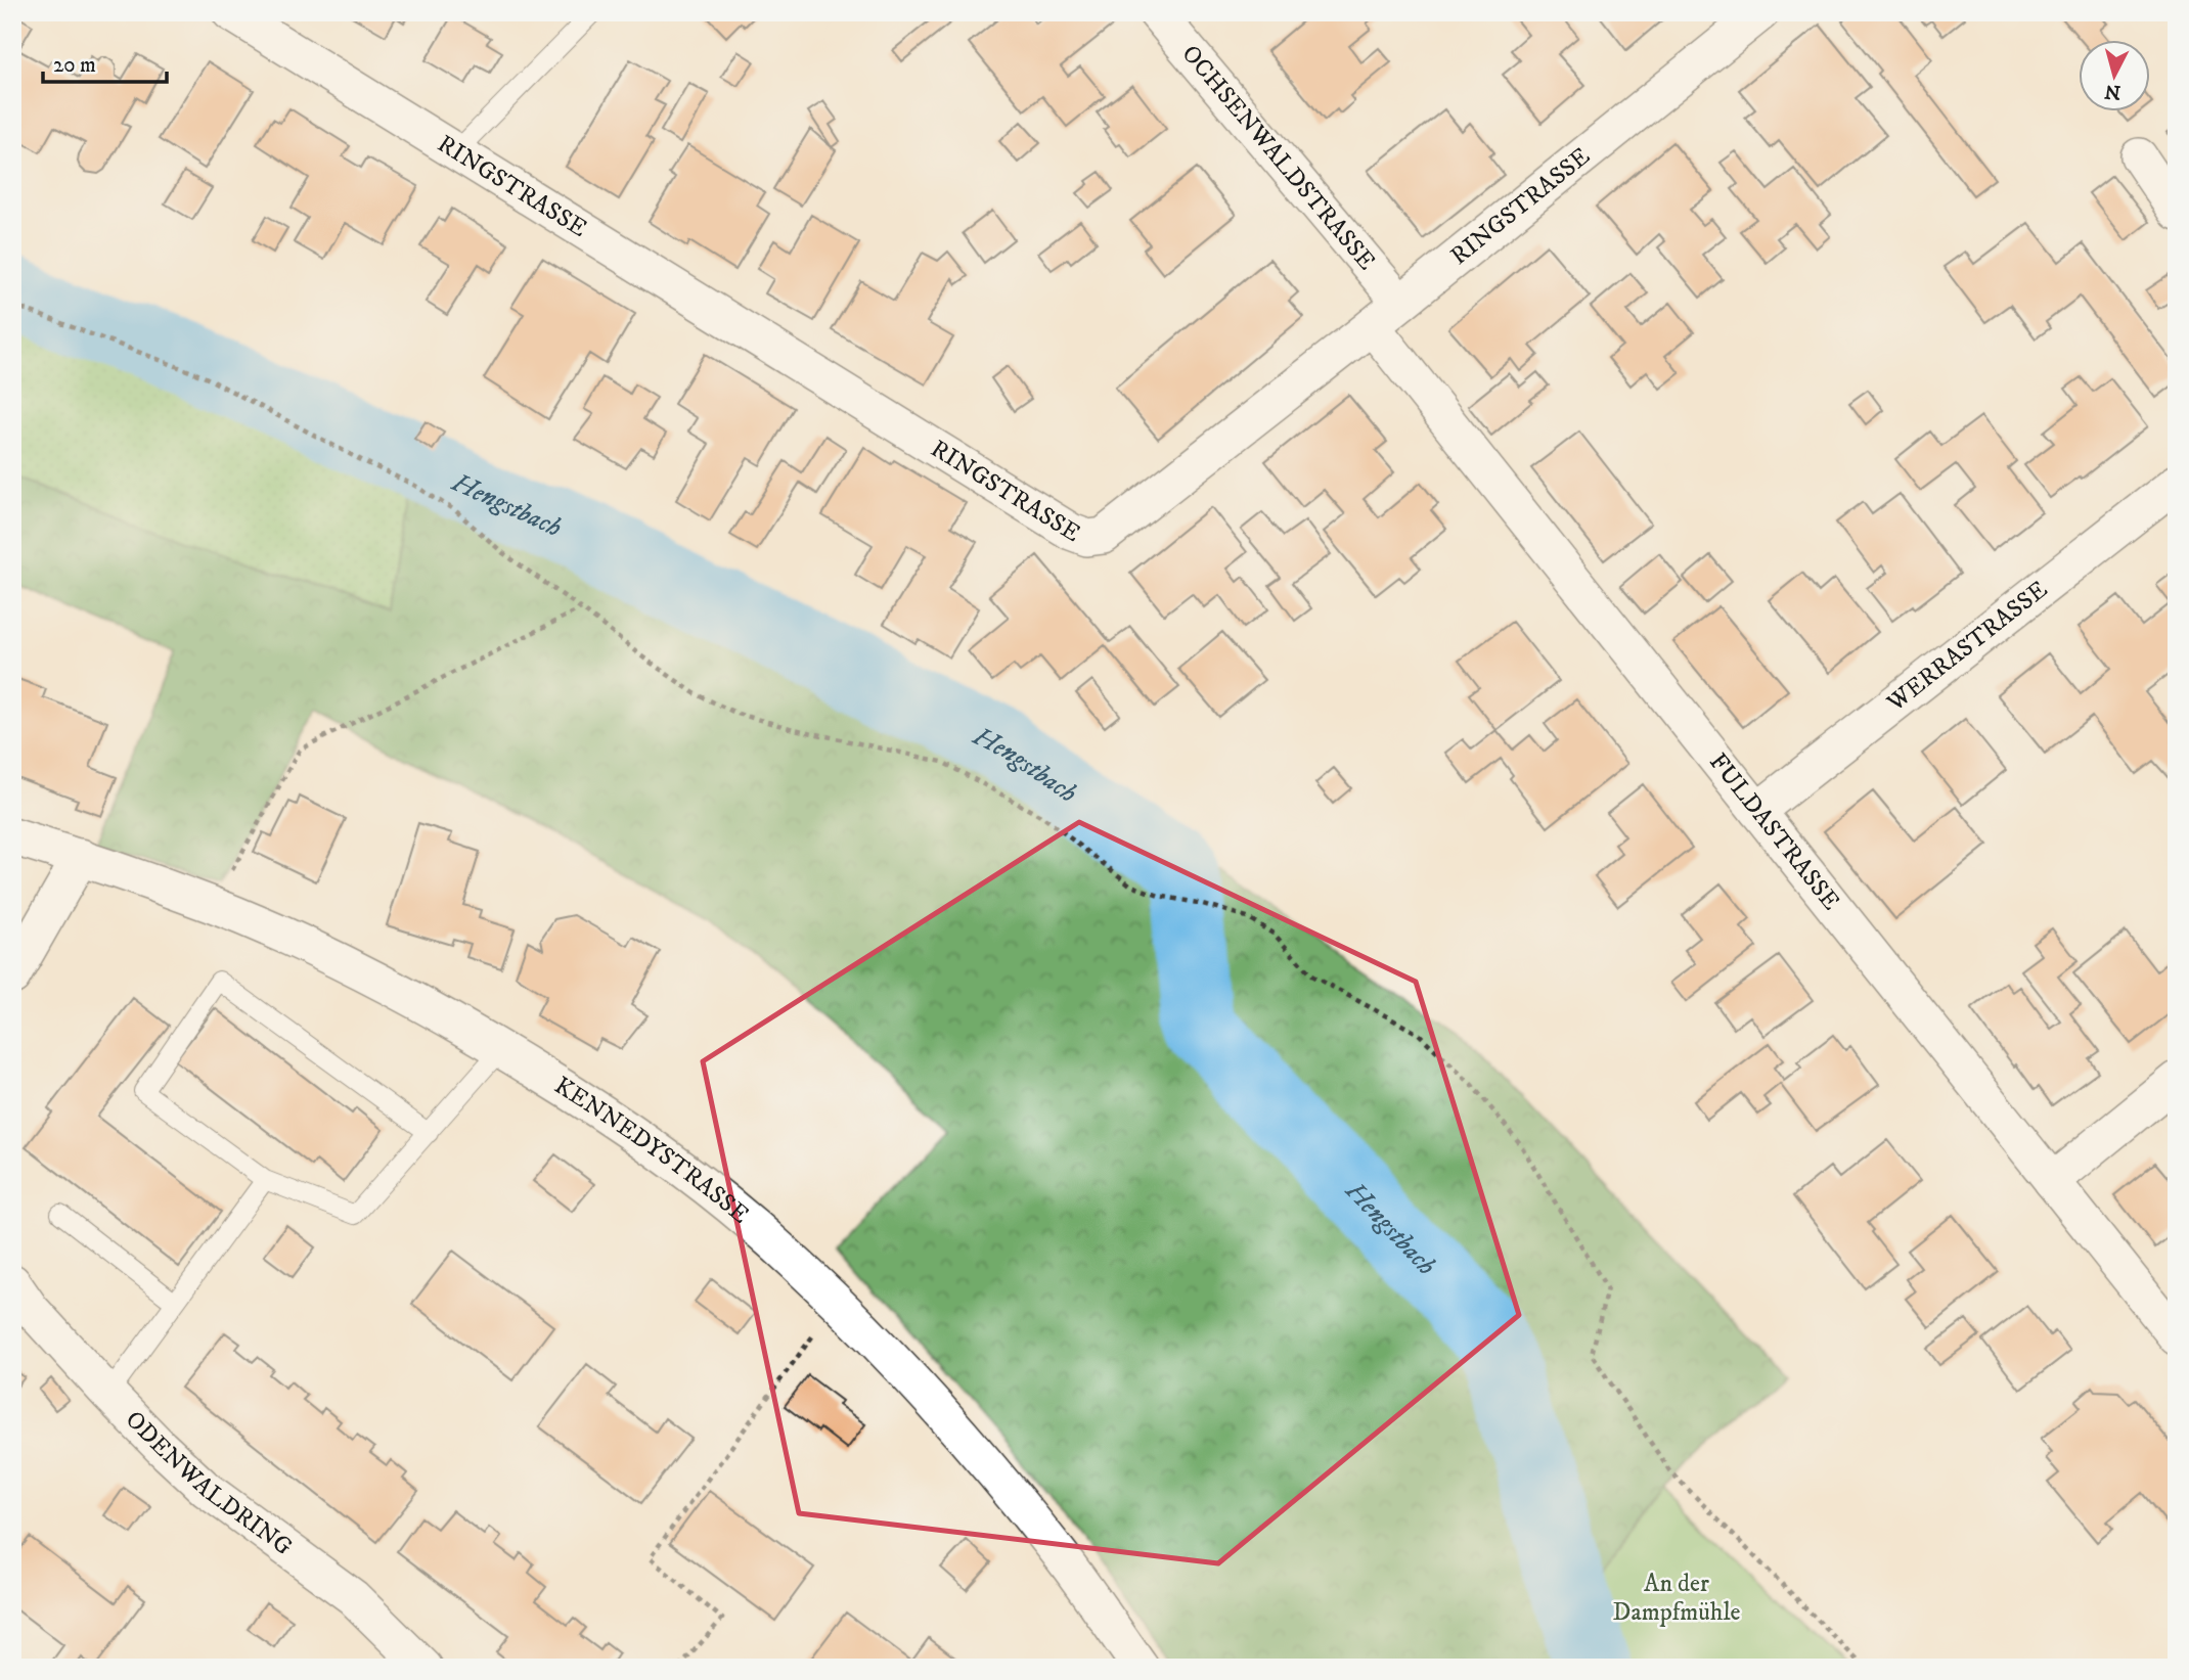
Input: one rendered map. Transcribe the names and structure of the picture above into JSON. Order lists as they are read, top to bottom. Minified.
{"streets":{"street":["OCHSENWALDSTRASSE","RINGSTRASSE","WERRASTRASSE","FULDASTRASSE","KENNEDYSTRASSE","ODENWALDRING"]},"crossings":[["OCHSENWALDSTRASSE","RINGSTRASSE"],["RINGSTRASSE","FULDASTRASSE"],["WERRASTRASSE","FULDASTRASSE"]],"water":["Hengstbach"],"parks":["An der Dampfmühle"],"scale_bar":"20 m","north":"bottom"}
